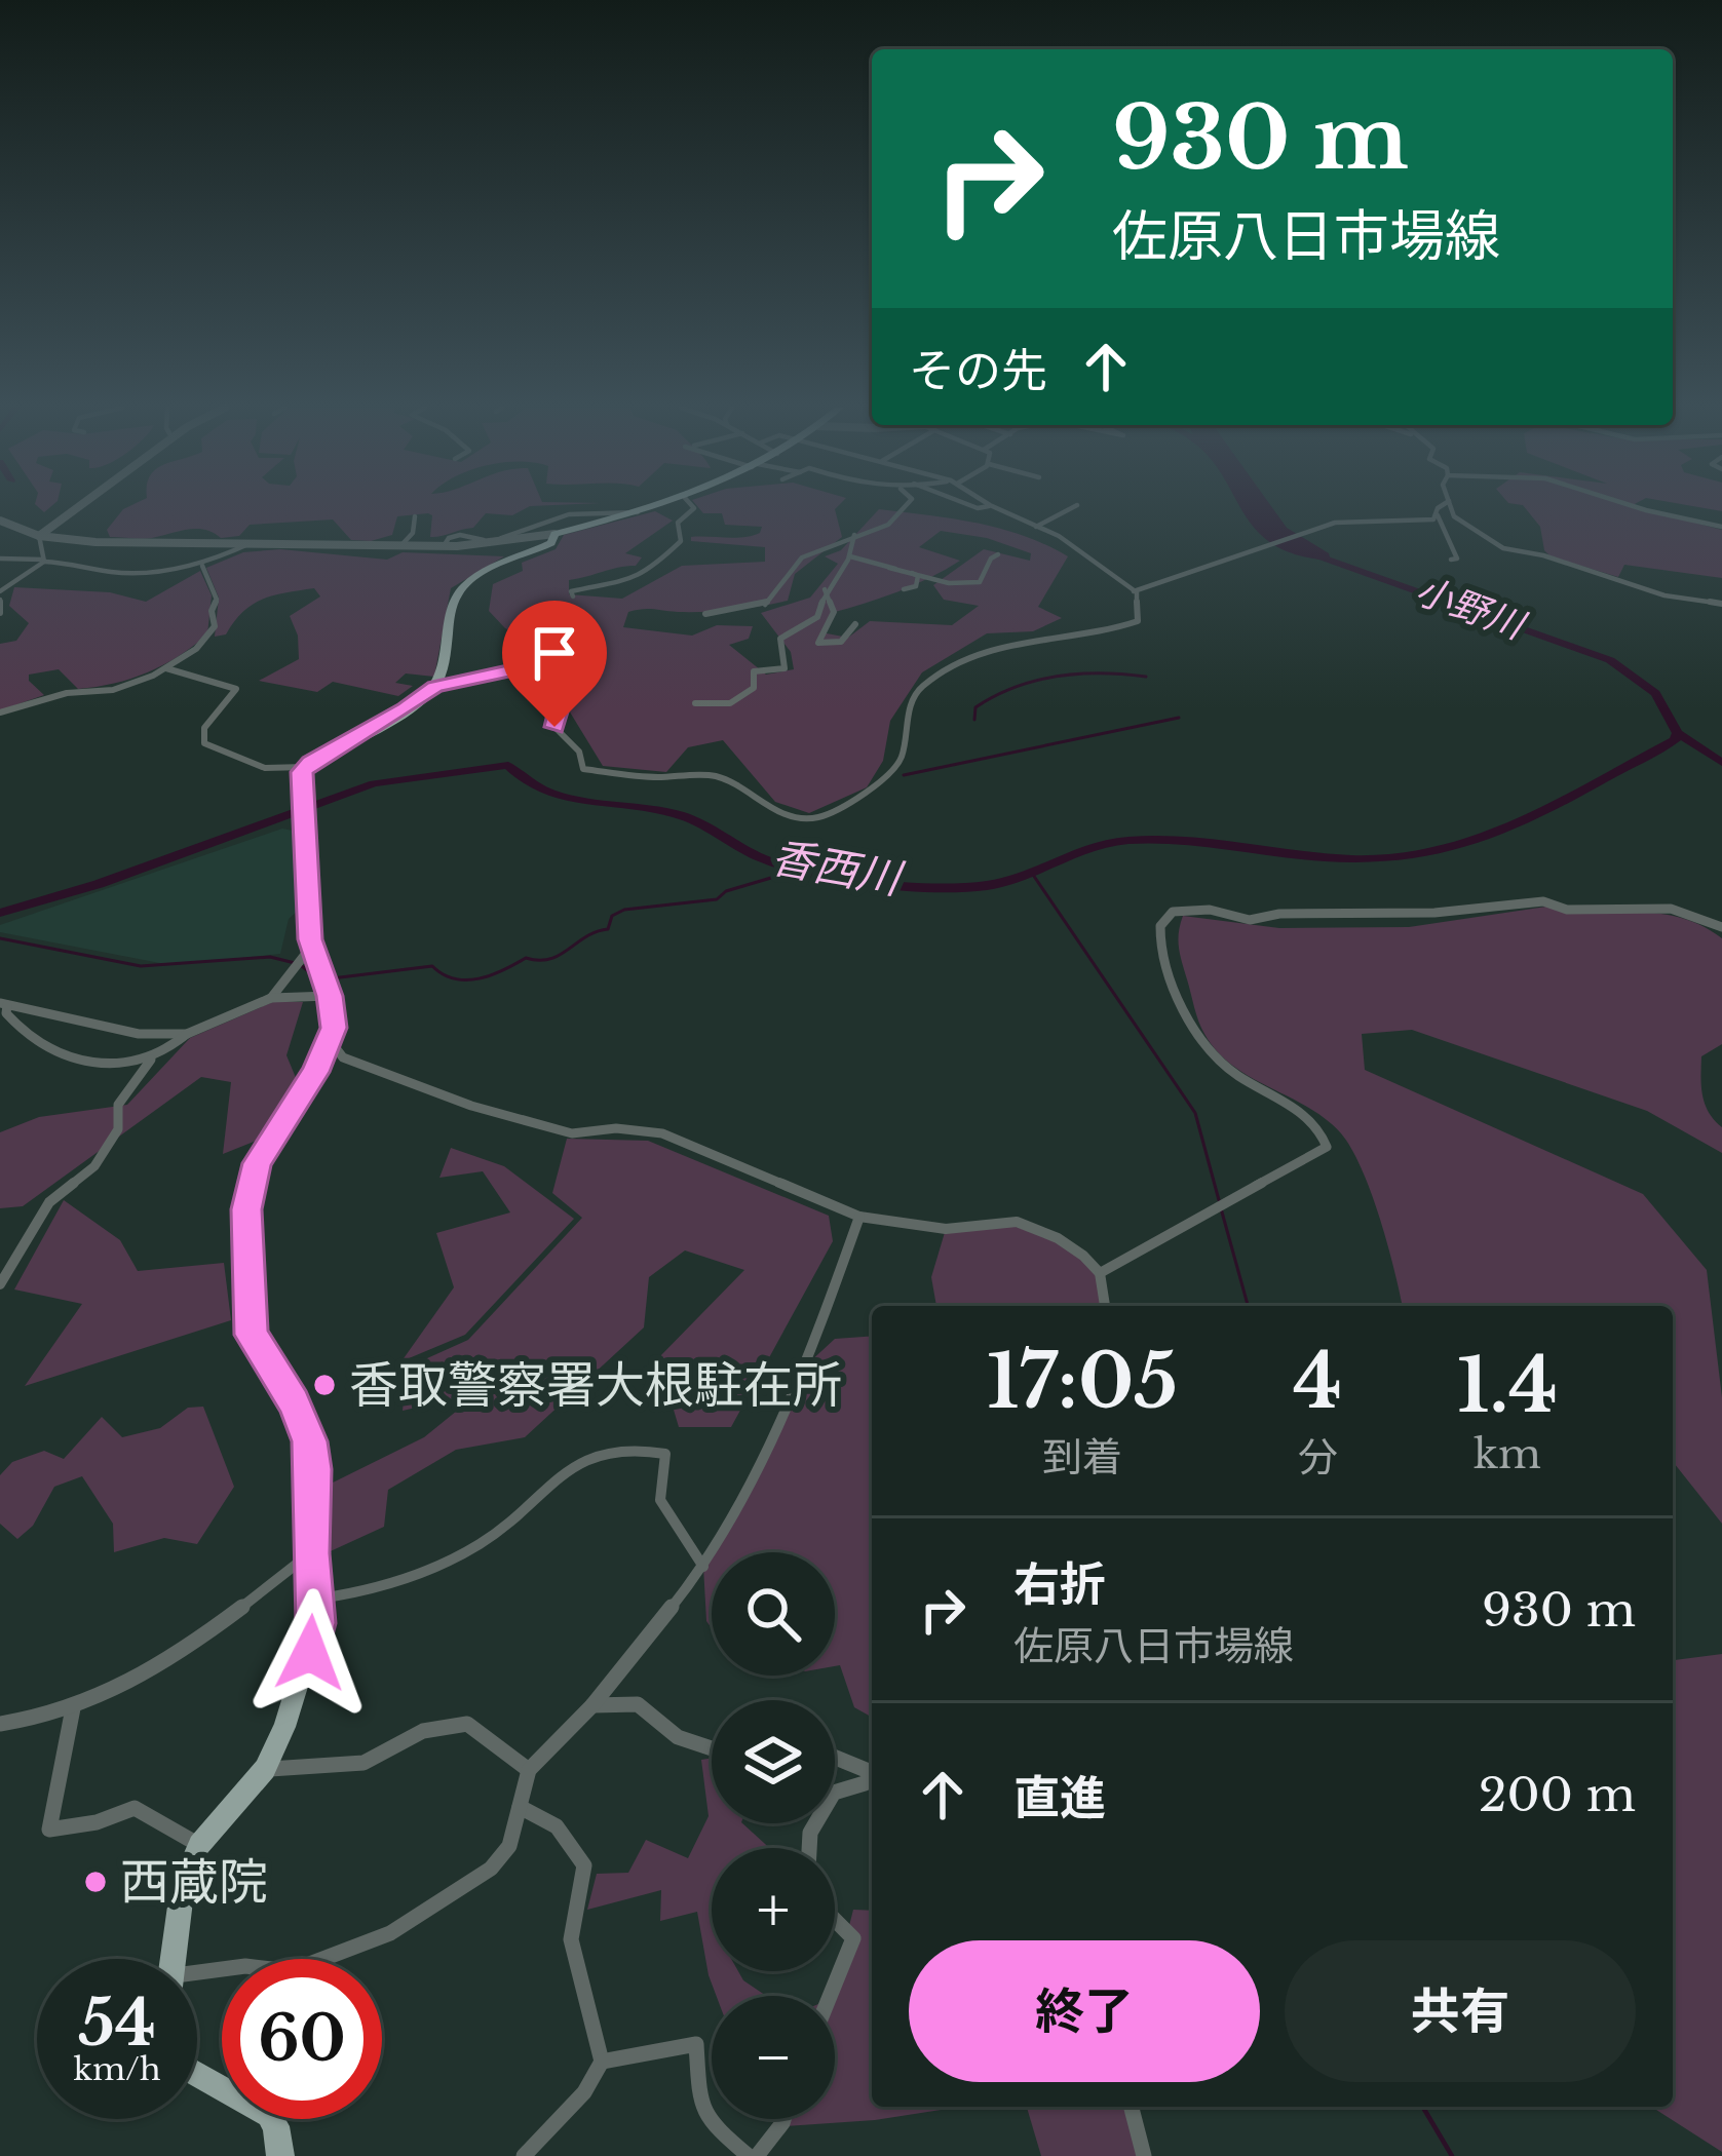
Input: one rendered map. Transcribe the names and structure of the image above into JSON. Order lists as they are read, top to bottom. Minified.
{"water":["小野川","香西川"],"places":["香取警察署大根駐在所","西蔵院"],"page":{"turn":["930 m","佐原八日市場線"],"then":"その先","eta":["17:05","到着","4","分","1.4","km"],"list":[{"name":"右折","note":"佐原八日市場線","value":"930 m"},{"name":"直進","value":"200 m"}],"map_buttons":["+","−"],"buttons":["終了","共有"],"speed":"54 km/h","limit":"60"}}
